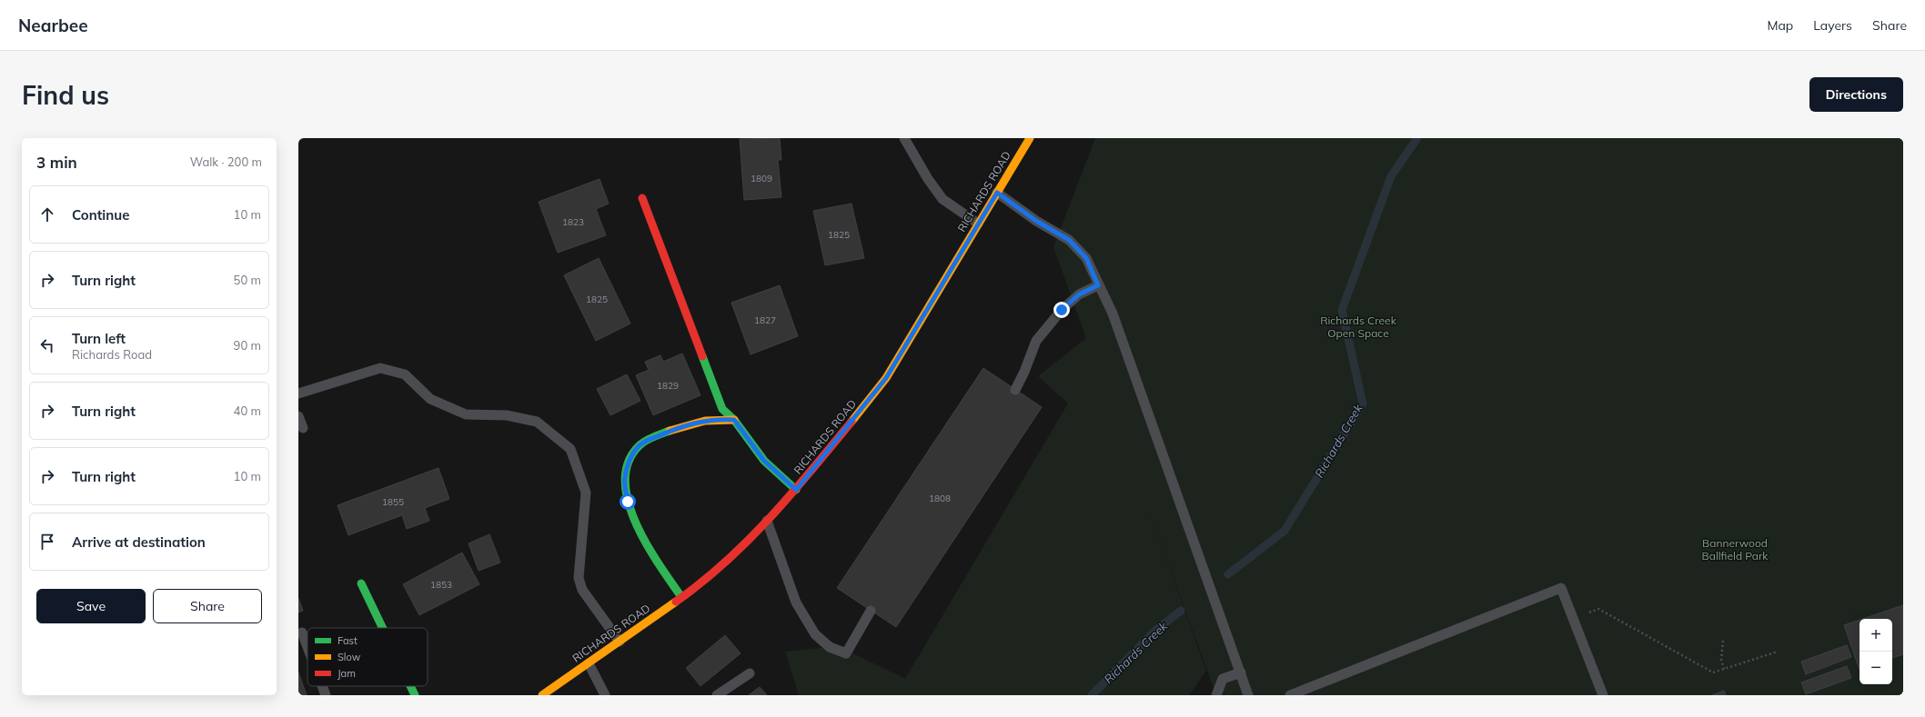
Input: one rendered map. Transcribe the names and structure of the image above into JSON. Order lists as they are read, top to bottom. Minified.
{"streets":{"main road":["RICHARDS ROAD"]},"water":["Richards Creek"],"parks":["Richards Creek Open Space","Bannerwood Ballfield Park"],"house_numbers":["1809","1823","1825","1825","1827","1829","1808","1855","1853"],"legend":["Fast","Slow","Jam"],"page":{"header":"Nearbee","nav":["Map","Layers","Share"],"buttons":["Directions",["Save","Share"]],"title":"Find us","heading":["3 min","Walk · 200 m"],"list":[["Continue","10 m"],["Turn right","50 m"],["Turn left","Richards Road","90 m"],["Turn right","40 m"],["Turn right","10 m"],"Arrive at destination"],"map_buttons":["+","−"]}}
